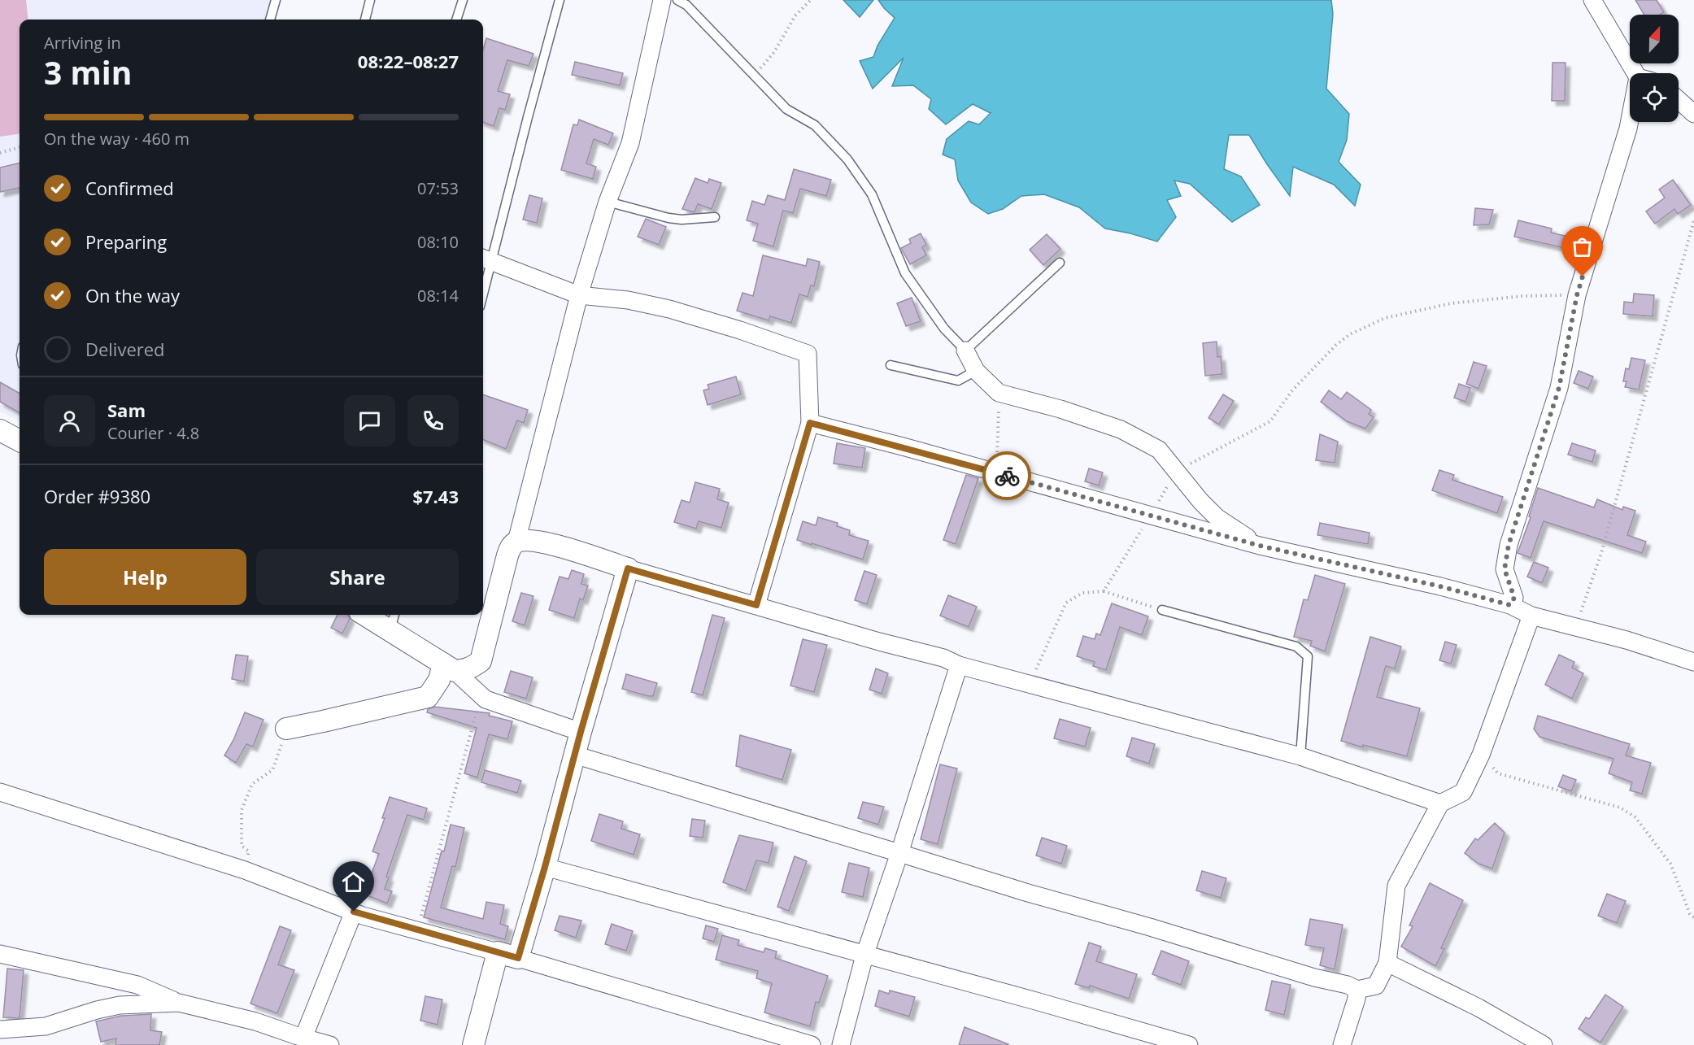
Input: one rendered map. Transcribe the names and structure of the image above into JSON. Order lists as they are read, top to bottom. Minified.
{"north":"top","page":{"heading":["3 min","Arriving in","08:22–08:27"],"panel":["Sam","Courier · 4.8","Order #9380","$7.43"],"bar":"On the way · 460 m","list":[["Confirmed","07:53"],["Preparing","08:10"],["On the way","08:14"],"Delivered"],"buttons":["Help","Share"]}}
